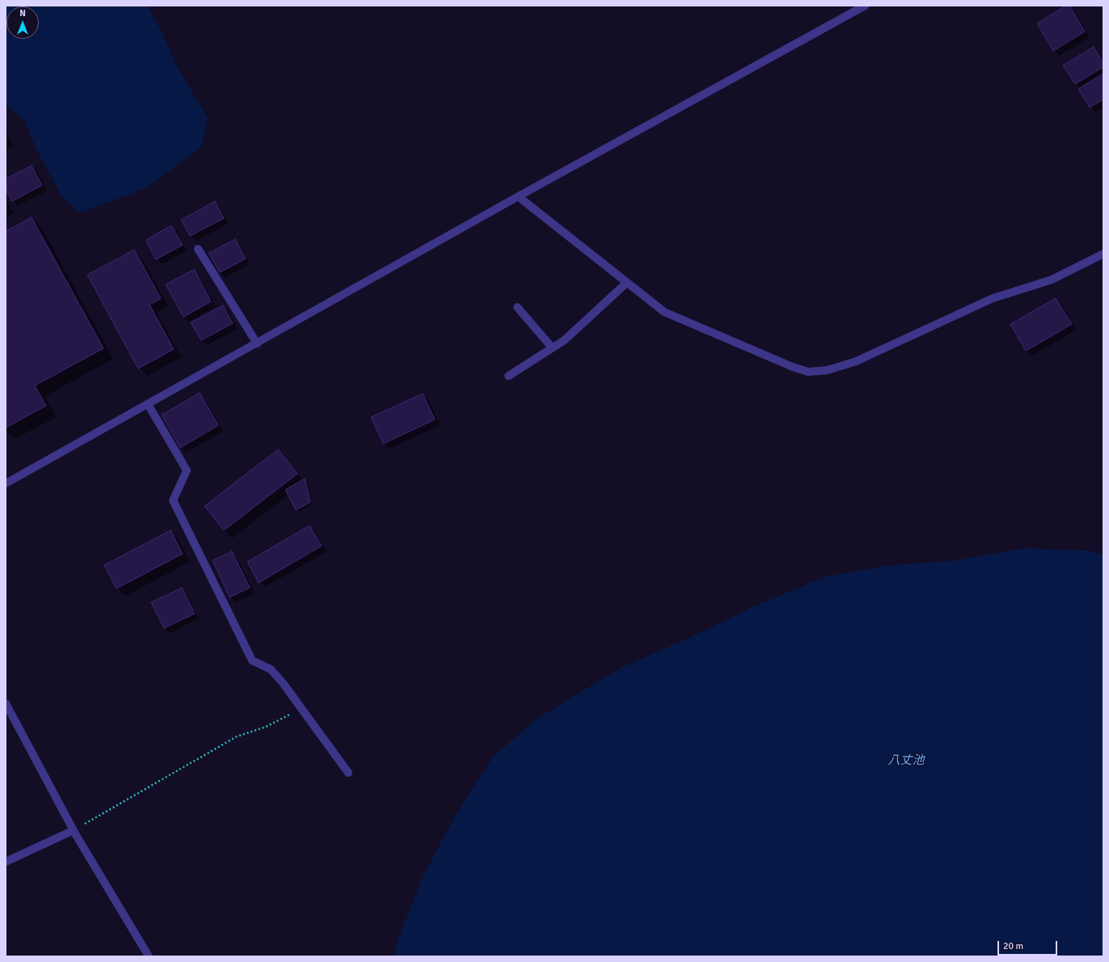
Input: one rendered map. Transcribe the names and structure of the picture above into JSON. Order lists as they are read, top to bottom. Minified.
{"water":["八丈池"],"scale_bar":"20 m","north":"top"}
